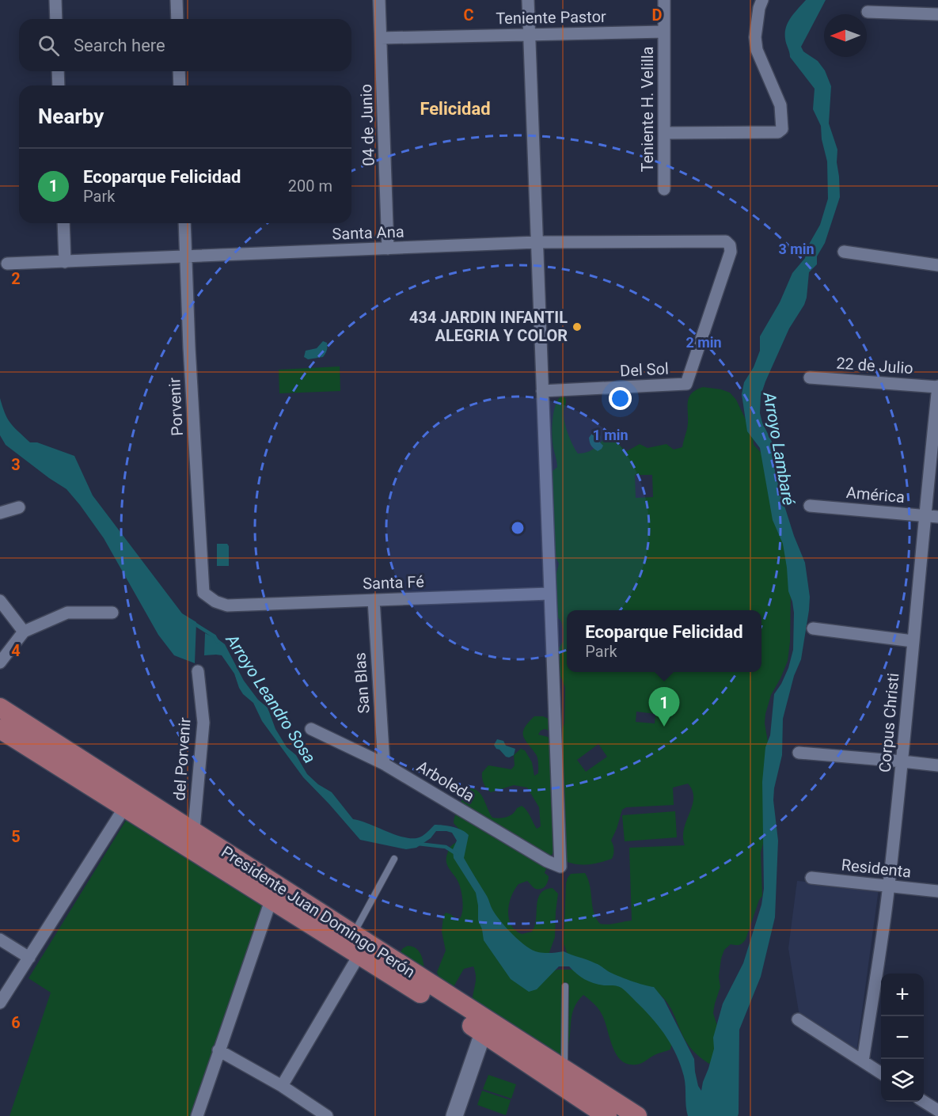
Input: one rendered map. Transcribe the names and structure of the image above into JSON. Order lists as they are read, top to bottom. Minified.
{"streets":{"main road":["Presidente Juan Domingo Perón"],"street":["Teniente Pastor","Teniente H. Velilla","04 de Junio","Santa Ana","22 de Julio","Del Sol","Porvenir","América","Santa Fé","San Blas","Corpus Christi","del Porvenir","Arboleda","Residenta"]},"crossings":[["Teniente Pastor","Teniente H. Velilla"],["Teniente Pastor","04 de Junio"],["04 de Junio","Santa Ana"],["Santa Ana","Del Sol"],["Santa Ana","Porvenir"],["22 de Julio","Corpus Christi"],["Porvenir","Santa Fé"],["América","Corpus Christi"],["Santa Fé","San Blas"],["Santa Fé","Arboleda"],["San Blas","Arboleda"],["Corpus Christi","Residenta"],["del Porvenir","Presidente Juan Domingo Perón"]],"districts":["Felicidad"],"water":["Arroyo Lambaré","Arroyo Leandro Sosa"],"places":["434 JARDIN INFANTIL ALEGRIA Y COLOR"],"north":"left","page":{"search":"Search here","heading":"Nearby","list":[{"mark":"1","name":"Ecoparque Felicidad","note":"Park","value":"200 m"}],"popup":["Ecoparque Felicidad","Park"],"pins":"1","map_buttons":["+","−"]},"grid":{"columns":["C","D"],"rows":["2","3","4","5","6"]},"rings":["3 min","2 min","1 min"]}
